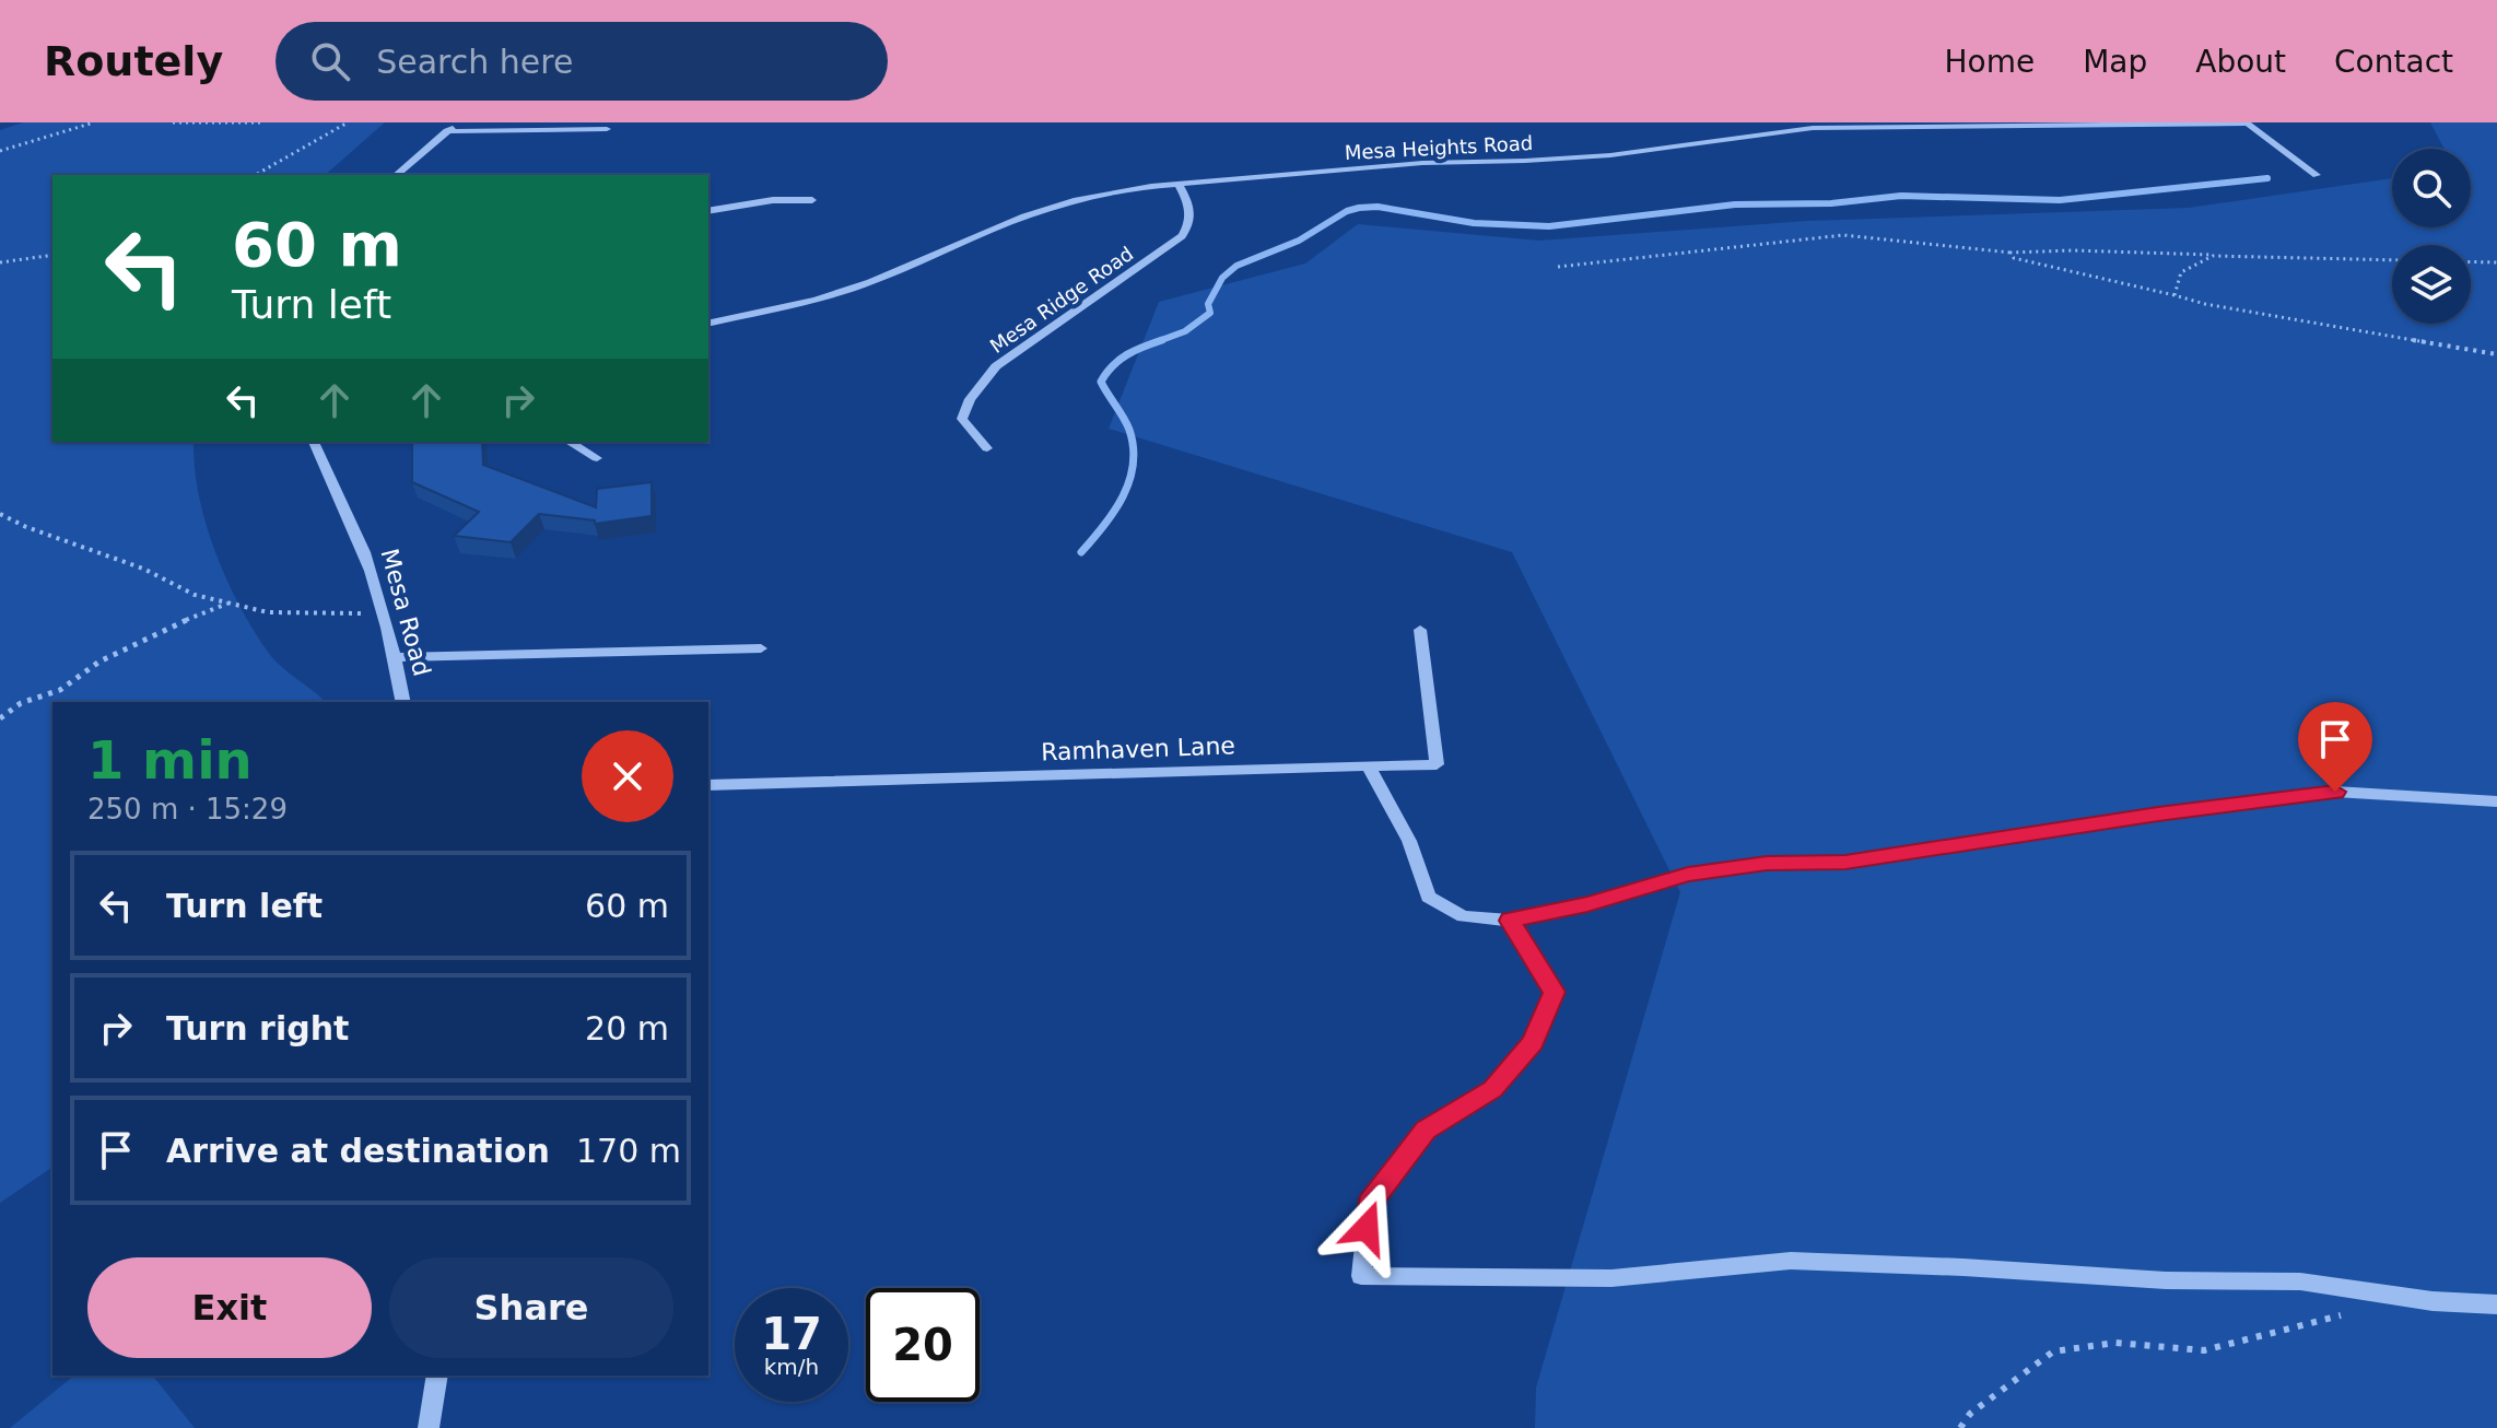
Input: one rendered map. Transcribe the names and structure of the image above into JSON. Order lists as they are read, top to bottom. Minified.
{"streets":{"street":["Mesa Heights Road","Mesa Ridge Road","Mesa Road","Ramhaven Lane"]},"crossings":[["Mesa Heights Road","Mesa Ridge Road"]],"page":{"header":"Routely","search":"Search here","nav":["Home","Map","About","Contact"],"turn":["60 m","Turn left"],"heading":["1 min","250 m · 15:29"],"list":[{"name":"Turn left","value":"60 m"},{"name":"Turn right","value":"20 m"},{"name":"Arrive at destination","value":"170 m"}],"buttons":["Exit","Share"],"speed":"17 km/h","limit":"20"}}
